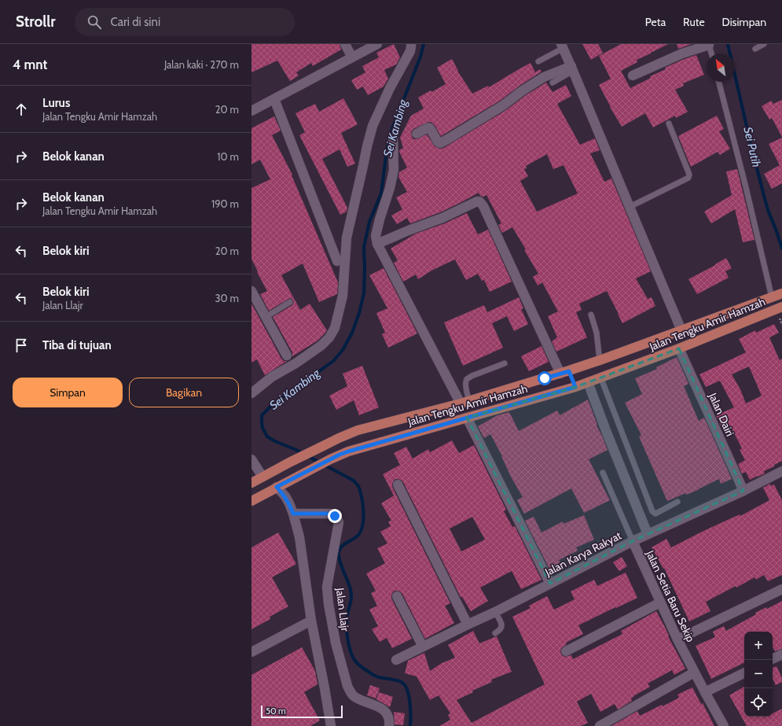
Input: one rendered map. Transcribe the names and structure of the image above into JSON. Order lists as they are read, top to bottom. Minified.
{"streets":{"main road":["Jalan Tengku Amir Hamzah"],"street":["Jalan Dairi","Jalan Karya Rakyat","Jalan Setia Baru Sekip","Jalan Llajr"]},"crossings":[["Jalan Tengku Amir Hamzah","Jalan Dairi"],["Jalan Dairi","Jalan Karya Rakyat"],["Jalan Karya Rakyat","Jalan Setia Baru Sekip"]],"water":["Sei Kambing","Sei Putih"],"scale_bar":"50 m","north":"top left","page":{"header":"Strollr","search":"Cari di sini","nav":["Peta","Rute","Disimpan"],"heading":["4 mnt","Jalan kaki · 270 m"],"list":[["Lurus","Jalan Tengku Amir Hamzah","20 m"],["Belok kanan","10 m"],["Belok kanan","Jalan Tengku Amir Hamzah","190 m"],["Belok kiri","20 m"],["Belok kiri","Jalan Llajr","30 m"],"Tiba di tujuan"],"buttons":["Simpan","Bagikan"],"map_buttons":["+","−"],"scale":"50 m"}}
